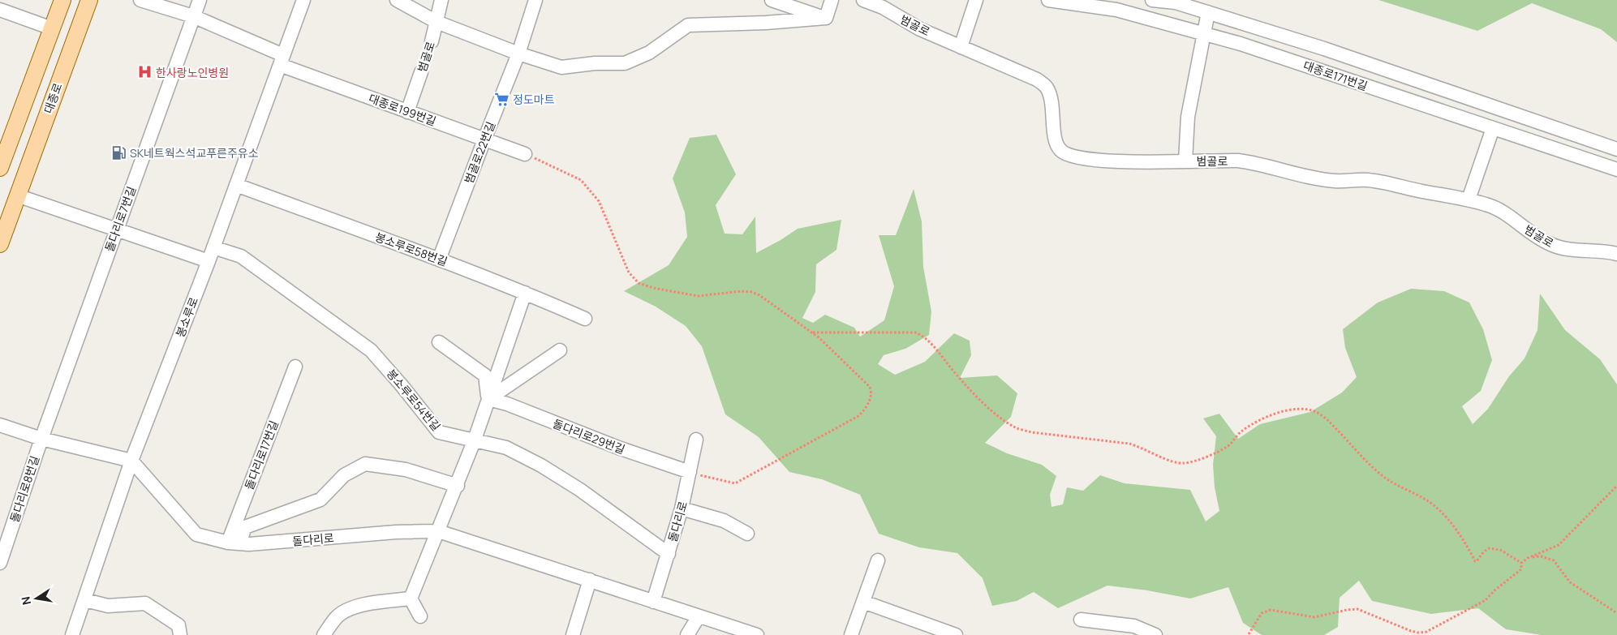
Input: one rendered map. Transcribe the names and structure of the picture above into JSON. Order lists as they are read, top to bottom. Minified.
{"streets":{"main road":["대종로"],"street":["범골로","대종로171번길","대종로199번길","범골로22번길","돌다리로7번길","봉소루로58번길","봉소루로","봉소루로54번길","돌다리로29번길","돌다리로17번길","돌다리로8번길","돌다리로"]},"crossings":[["범골로","대종로199번길"],["대종로199번길","범골로22번길"],["대종로199번길","돌다리로7번길"],["대종로199번길","봉소루로"],["범골로22번길","봉소루로58번길"],["돌다리로7번길","돌다리로8번길"],["봉소루로58번길","봉소루로"],["봉소루로","봉소루로54번길"],["봉소루로","돌다리로"],["봉소루로54번길","돌다리로"],["돌다리로29번길","돌다리로"],["돌다리로17번길","돌다리로"]],"places":{"hospital":["한사랑노인병원"],"supermarket":["정도마트"],"fuel station":["SK네트웍스석교푸른주유소"]},"north":"left"}
